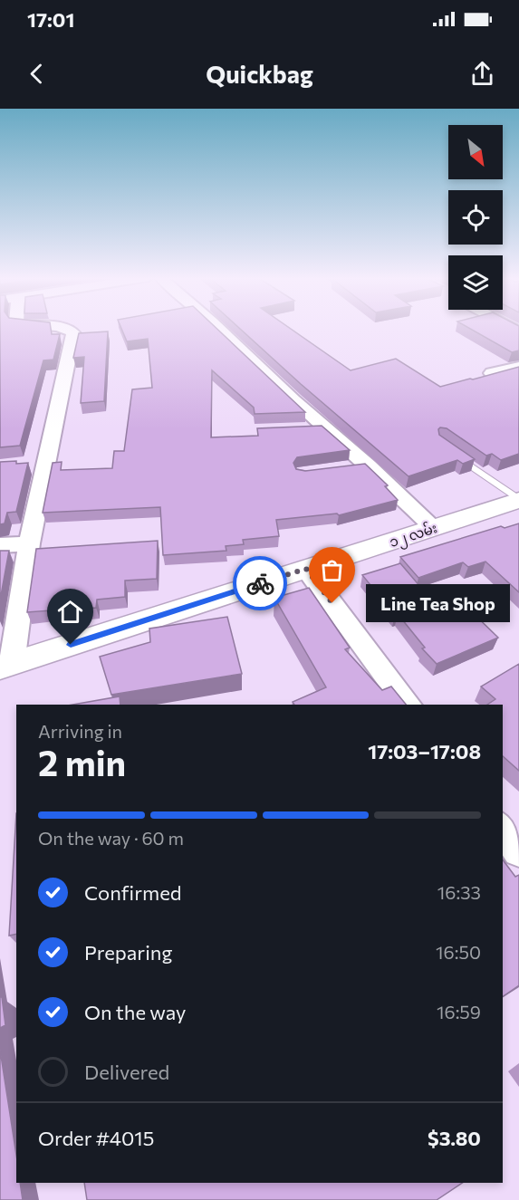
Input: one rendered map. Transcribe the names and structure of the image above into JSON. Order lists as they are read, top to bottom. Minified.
{"streets":{"main road":["၁၂ လမ်း"]},"places":["Line Tea Shop"],"north":"bottom right","page":{"status":"17:01","header":"Quickbag","bubble":"Line Tea Shop","heading":["2 min","Arriving in","17:03–17:08"],"panel":["Order #4015","$3.80"],"bar":"On the way · 60 m","list":[["Confirmed","16:33"],["Preparing","16:50"],["On the way","16:59"],"Delivered"]}}
